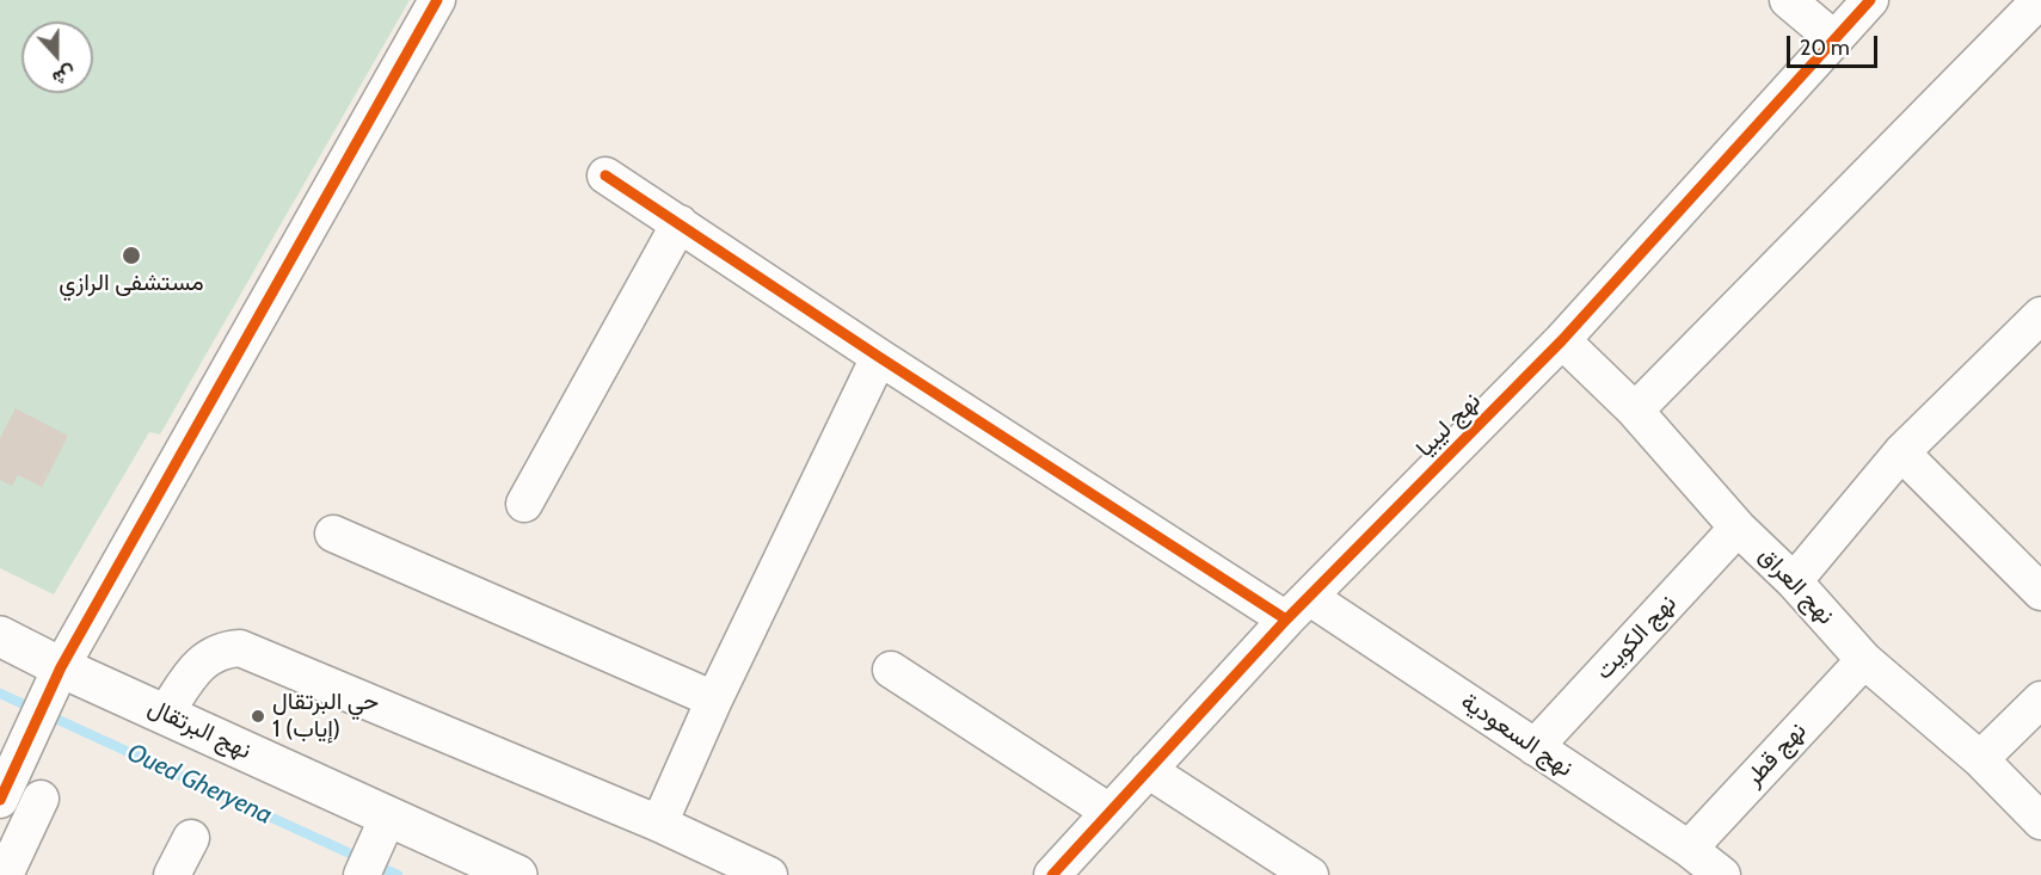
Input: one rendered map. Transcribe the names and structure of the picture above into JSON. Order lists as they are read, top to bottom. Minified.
{"streets":{"street":["نهج ليبيا","نهج العراق","نهج الكويت","نهج البرتقال","نهج السعودية","نهج قطر"]},"crossings":[["نهج ليبيا","نهج العراق"],["نهج ليبيا","نهج السعودية"],["نهج العراق","نهج الكويت"],["نهج العراق","نهج قطر"],["نهج الكويت","نهج السعودية"],["نهج السعودية","نهج قطر"]],"water":["Oued Gheryena"],"places":["مستشفى الرازي","حي البرتقال 1 (إياب)"],"scale_bar":"20 m","north":"bottom"}
